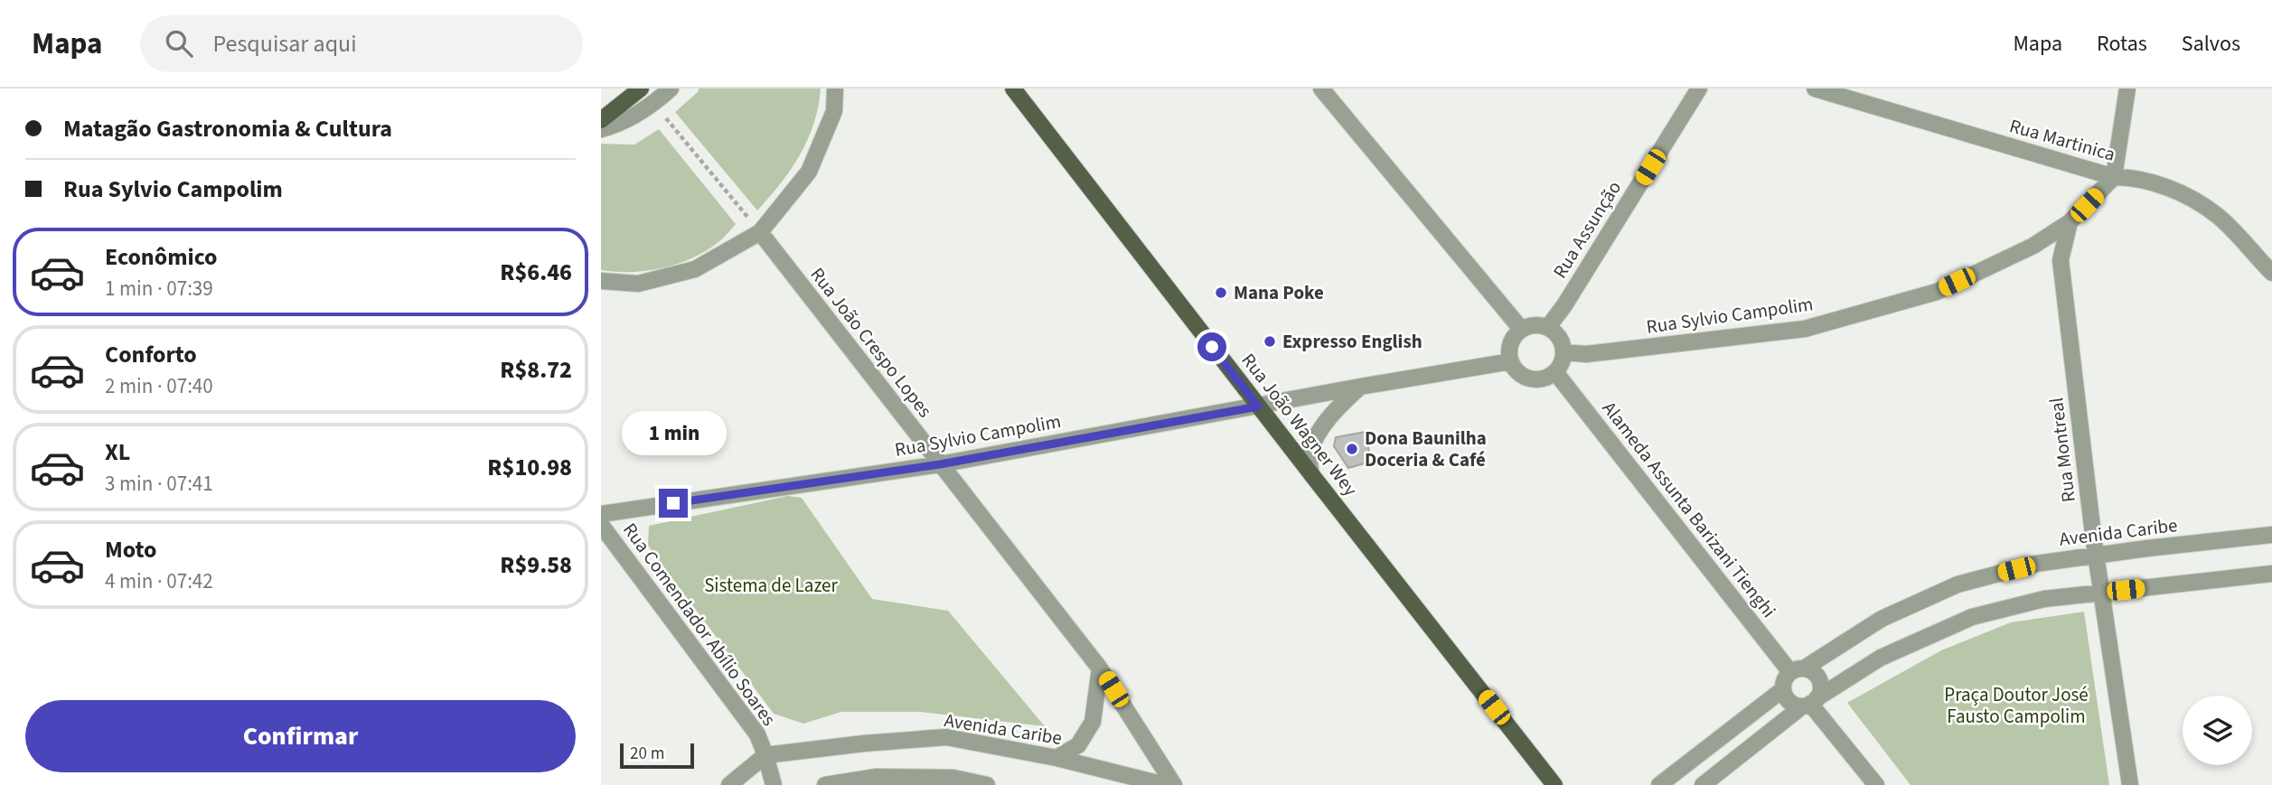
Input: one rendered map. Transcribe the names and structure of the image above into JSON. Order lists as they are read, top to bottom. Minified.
{"streets":{"main road":["Rua João Wagner Wey"],"street":["Rua Martinica","Rua Assunção","Rua Sylvio Campolim","Rua João Crespo Lopes","Rua Montreal","Alameda Assunta Barizani Tienghi","Avenida Caribe","Rua Comendador Abílio Soares"]},"crossings":[["Rua Martinica","Rua Sylvio Campolim"],["Rua Assunção","Rua Sylvio Campolim"],["Rua Assunção","Alameda Assunta Barizani Tienghi"],["Rua Sylvio Campolim","Rua João Crespo Lopes"],["Rua Sylvio Campolim","Rua João Wagner Wey"],["Rua Sylvio Campolim","Rua Montreal"],["Rua Sylvio Campolim","Alameda Assunta Barizani Tienghi"],["Rua Montreal","Avenida Caribe"],["Alameda Assunta Barizani Tienghi","Avenida Caribe"],["Avenida Caribe","Rua Comendador Abílio Soares"]],"parks":["Sistema de Lazer","Praça Doutor José Fausto Campolim"],"places":["Mana Poke","Expresso English","Dona Baunilha Doceria & Café"],"scale_bar":"20 m","page":{"header":"Mapa","search":"Pesquisar aqui","nav":["Mapa","Rotas","Salvos"],"banner":["Matagão Gastronomia & Cultura","Rua Sylvio Campolim"],"list":[{"name":"Econômico","note":"1 min · 07:39","value":"R$6.46"},{"name":"Conforto","note":"2 min · 07:40","value":"R$8.72"},{"name":"XL","note":"3 min · 07:41","value":"R$10.98"},{"name":"Moto","note":"4 min · 07:42","value":"R$9.58"}],"bubble":"1 min","buttons":"Confirmar","scale":"20 m"}}
